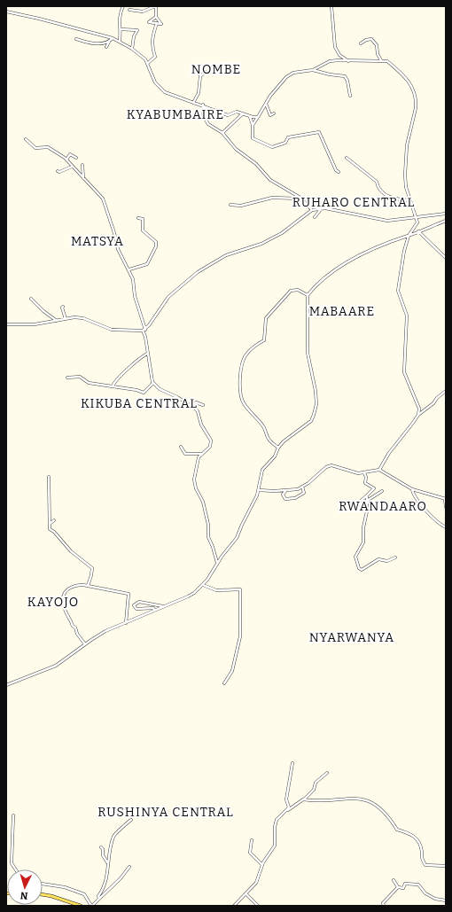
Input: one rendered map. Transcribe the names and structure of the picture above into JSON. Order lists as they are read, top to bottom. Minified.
{"districts":["NOMBE","KYABUMBAIRE","RUHARO CENTRAL","MATSYA","MABAARE","KIKUBA CENTRAL","RWANDAARO","KAYOJO","NYARWANYA","RUSHINYA CENTRAL"],"north":"bottom"}
